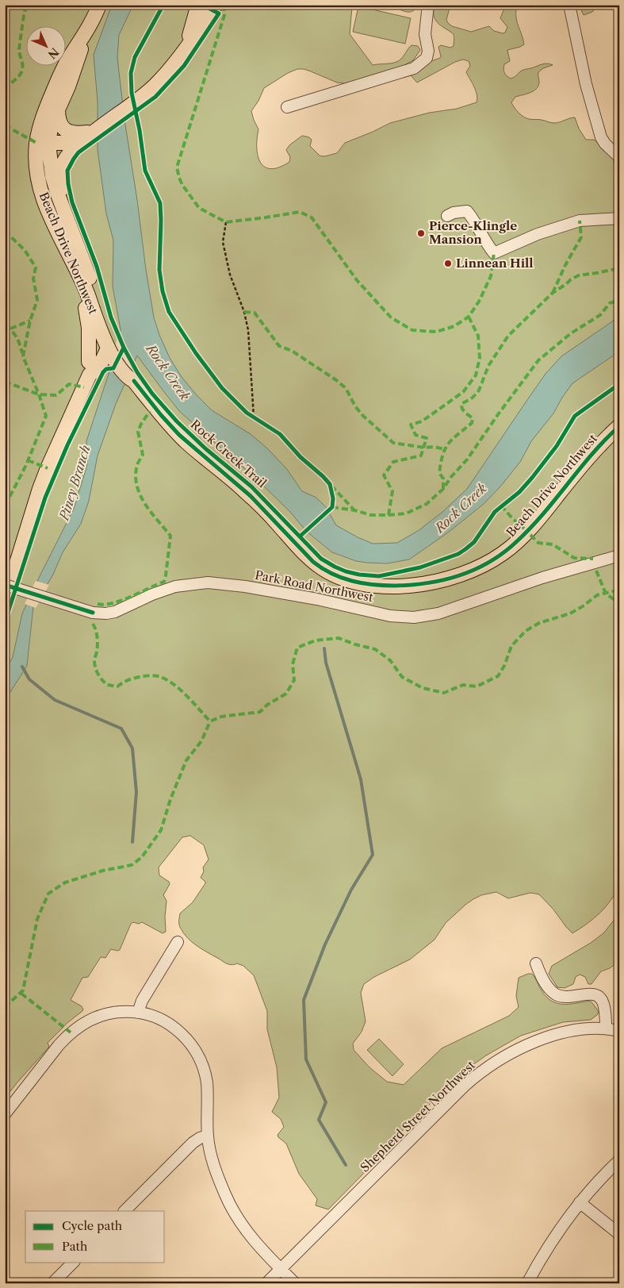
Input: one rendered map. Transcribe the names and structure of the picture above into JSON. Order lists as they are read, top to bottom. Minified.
{"streets":{"main road":["Beach Drive Northwest"],"street":["Park Road Northwest","Shepherd Street Northwest"],"cycle path":["Rock Creek Trail"]},"water":["Rock Creek","Piney Branch"],"places":["Pierce-Klingle Mansion","Linnean Hill"],"legend":["Cycle path","Path"],"north":"bottom right"}
